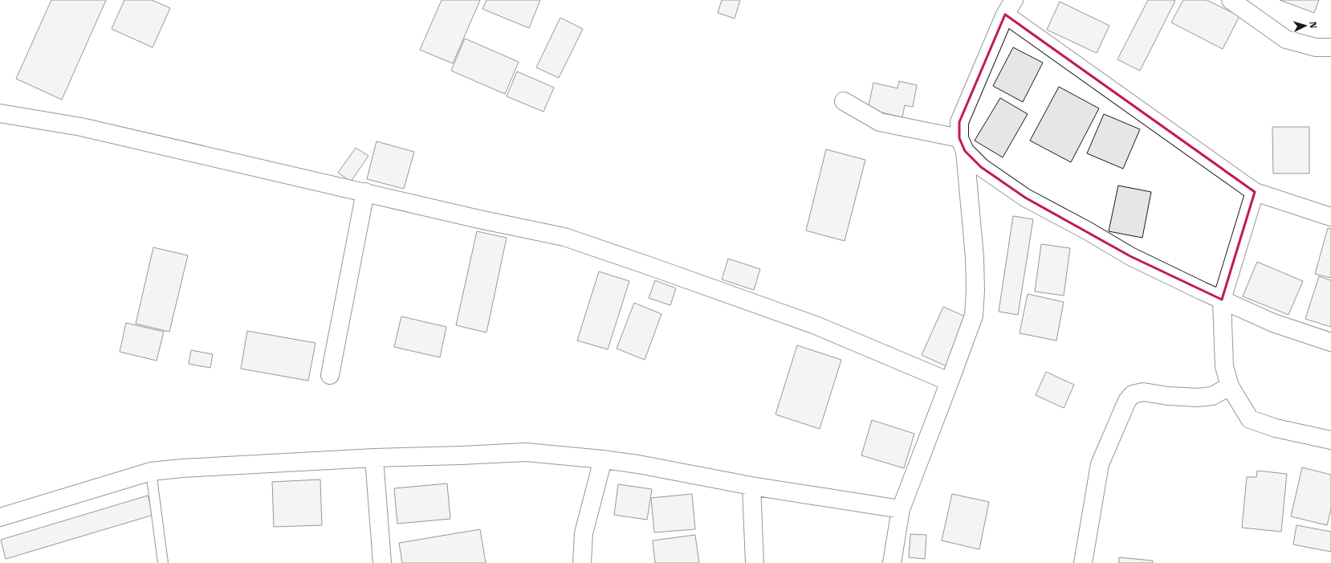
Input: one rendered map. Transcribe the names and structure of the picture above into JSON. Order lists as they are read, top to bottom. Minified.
{"north":"right"}
